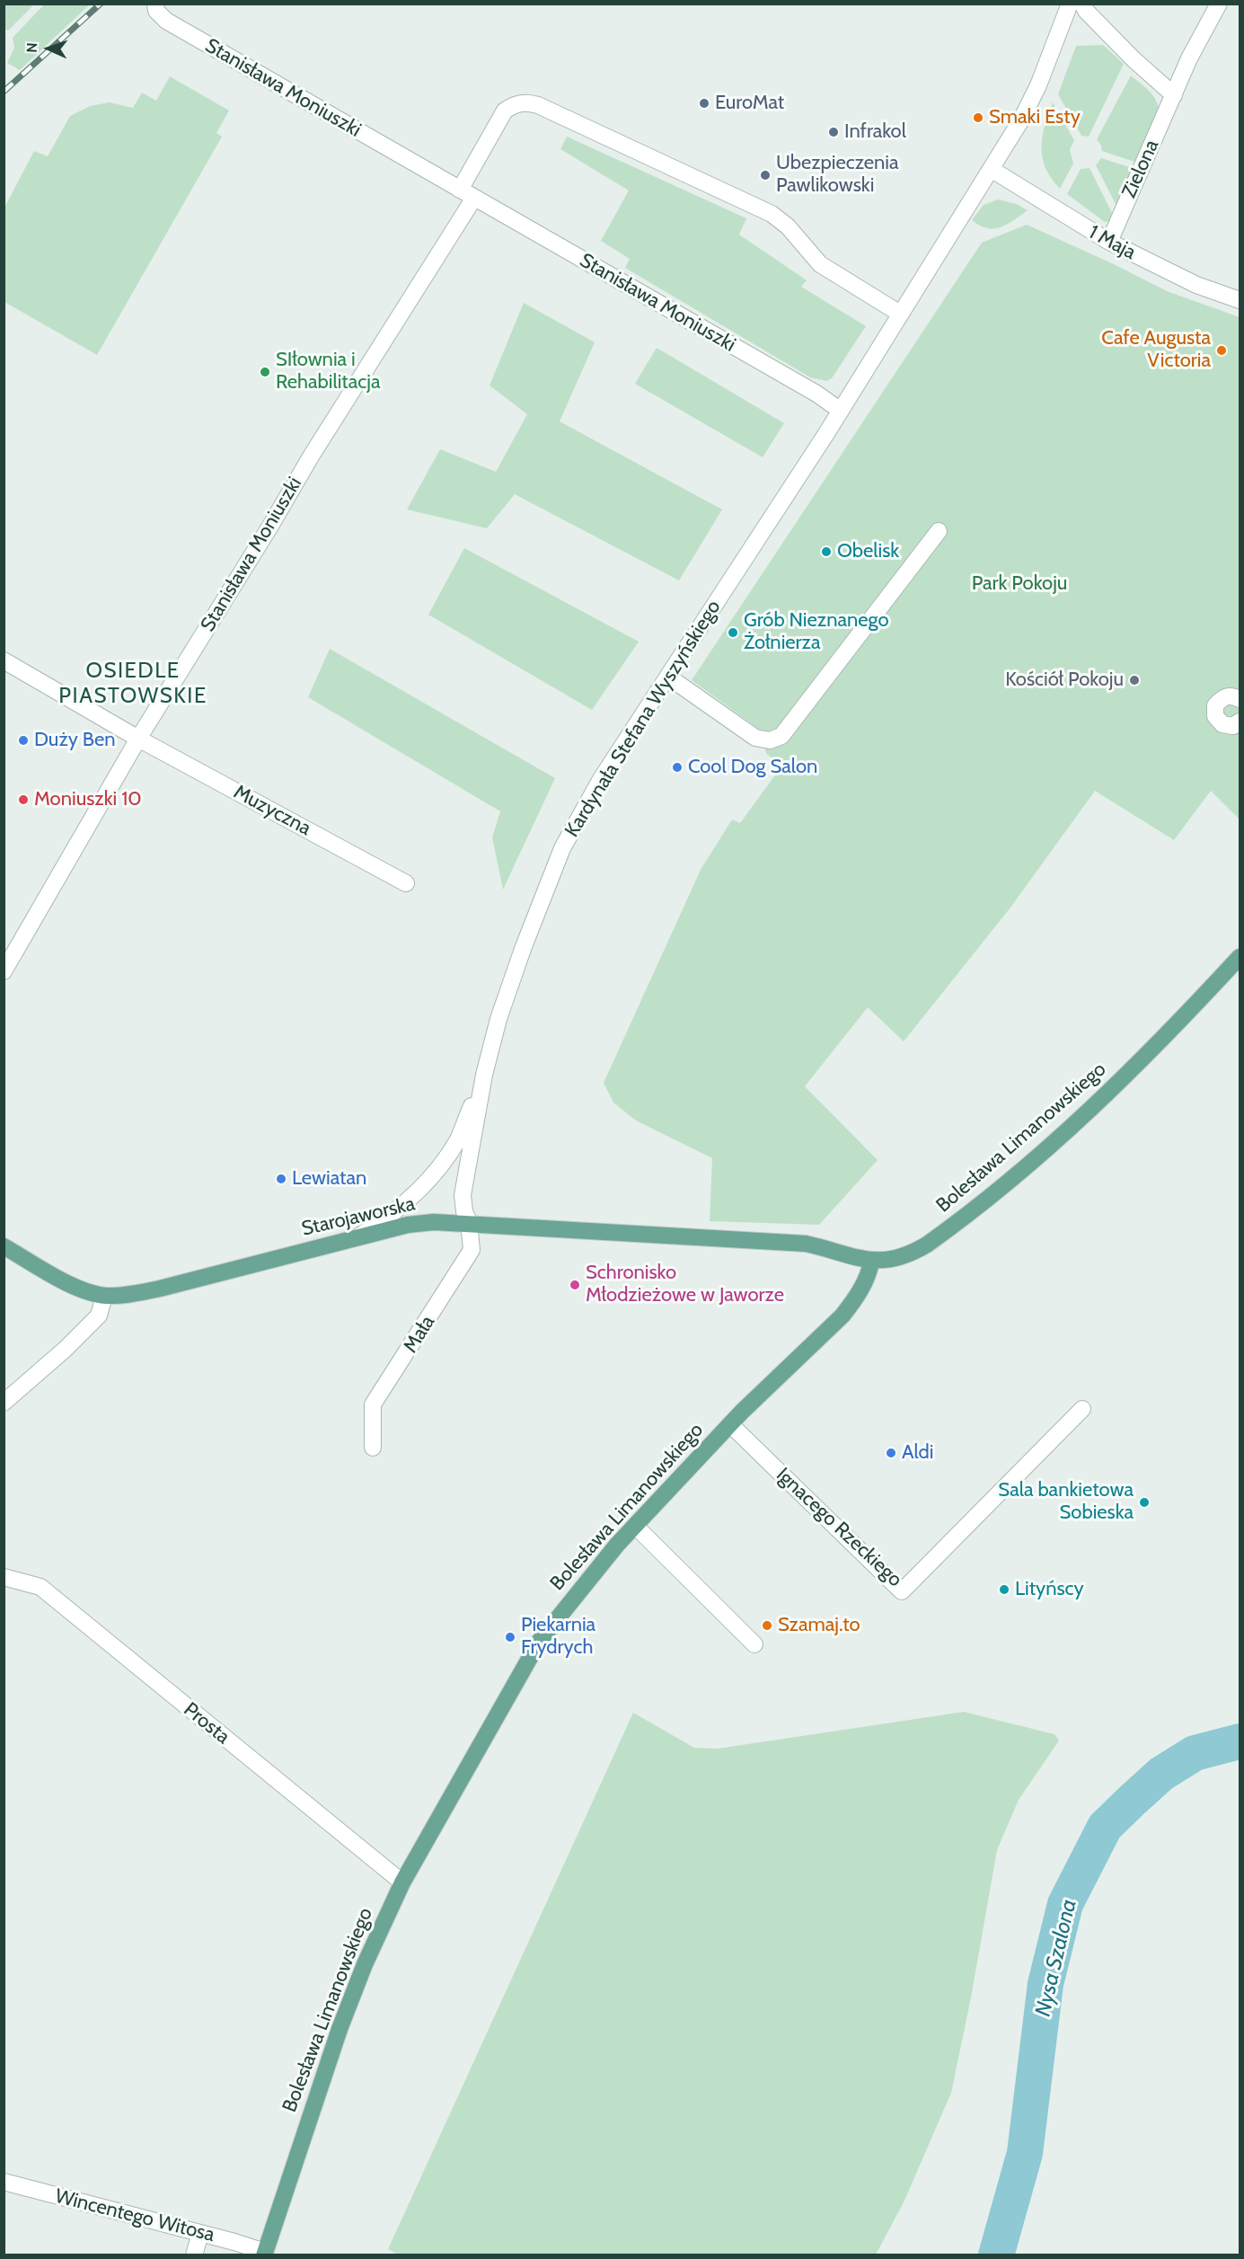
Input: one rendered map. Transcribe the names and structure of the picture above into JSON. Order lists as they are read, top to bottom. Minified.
{"streets":{"main road":["Bolesława Limanowskiego","Starojaworska"],"street":["Stanisława Moniuszki","Zielona","1 Maja","Kardynała Stefana Wyszyńskiego","Muzyczna","Mała","Ignacego Rzeckiego","Prosta","Wincentego Witosa"]},"crossings":[["Stanisława Moniuszki","Kardynała Stefana Wyszyńskiego"],["Stanisława Moniuszki","Muzyczna"],["Zielona","1 Maja"],["1 Maja","Kardynała Stefana Wyszyńskiego"],["Kardynała Stefana Wyszyńskiego","Starojaworska"],["Kardynała Stefana Wyszyńskiego","Mała"],["Bolesława Limanowskiego","Starojaworska"],["Bolesława Limanowskiego","Ignacego Rzeckiego"],["Bolesława Limanowskiego","Prosta"],["Bolesława Limanowskiego","Wincentego Witosa"],["Starojaworska","Mała"]],"districts":["OSIEDLE PIASTOWSKIE"],"water":["Nysa Szalona"],"parks":["Park Pokoju"],"places":["EuroMat","Smaki Esty","Infrakol","Ubezpieczenia Pawlikowski","Cafe Augusta Victoria","SIłownia i Rehabilitacja","Obelisk","Grób Nieznanego Żołnierza","Kościół Pokoju","Duży Ben","Cool Dog Salon","Moniuszki 10","Lewiatan","Schronisko Młodzieżowe w Jaworze","Aldi","Sala bankietowa Sobieska","Lityńscy","Szamaj.to","Piekarnia Frydrych"],"north":"left"}
